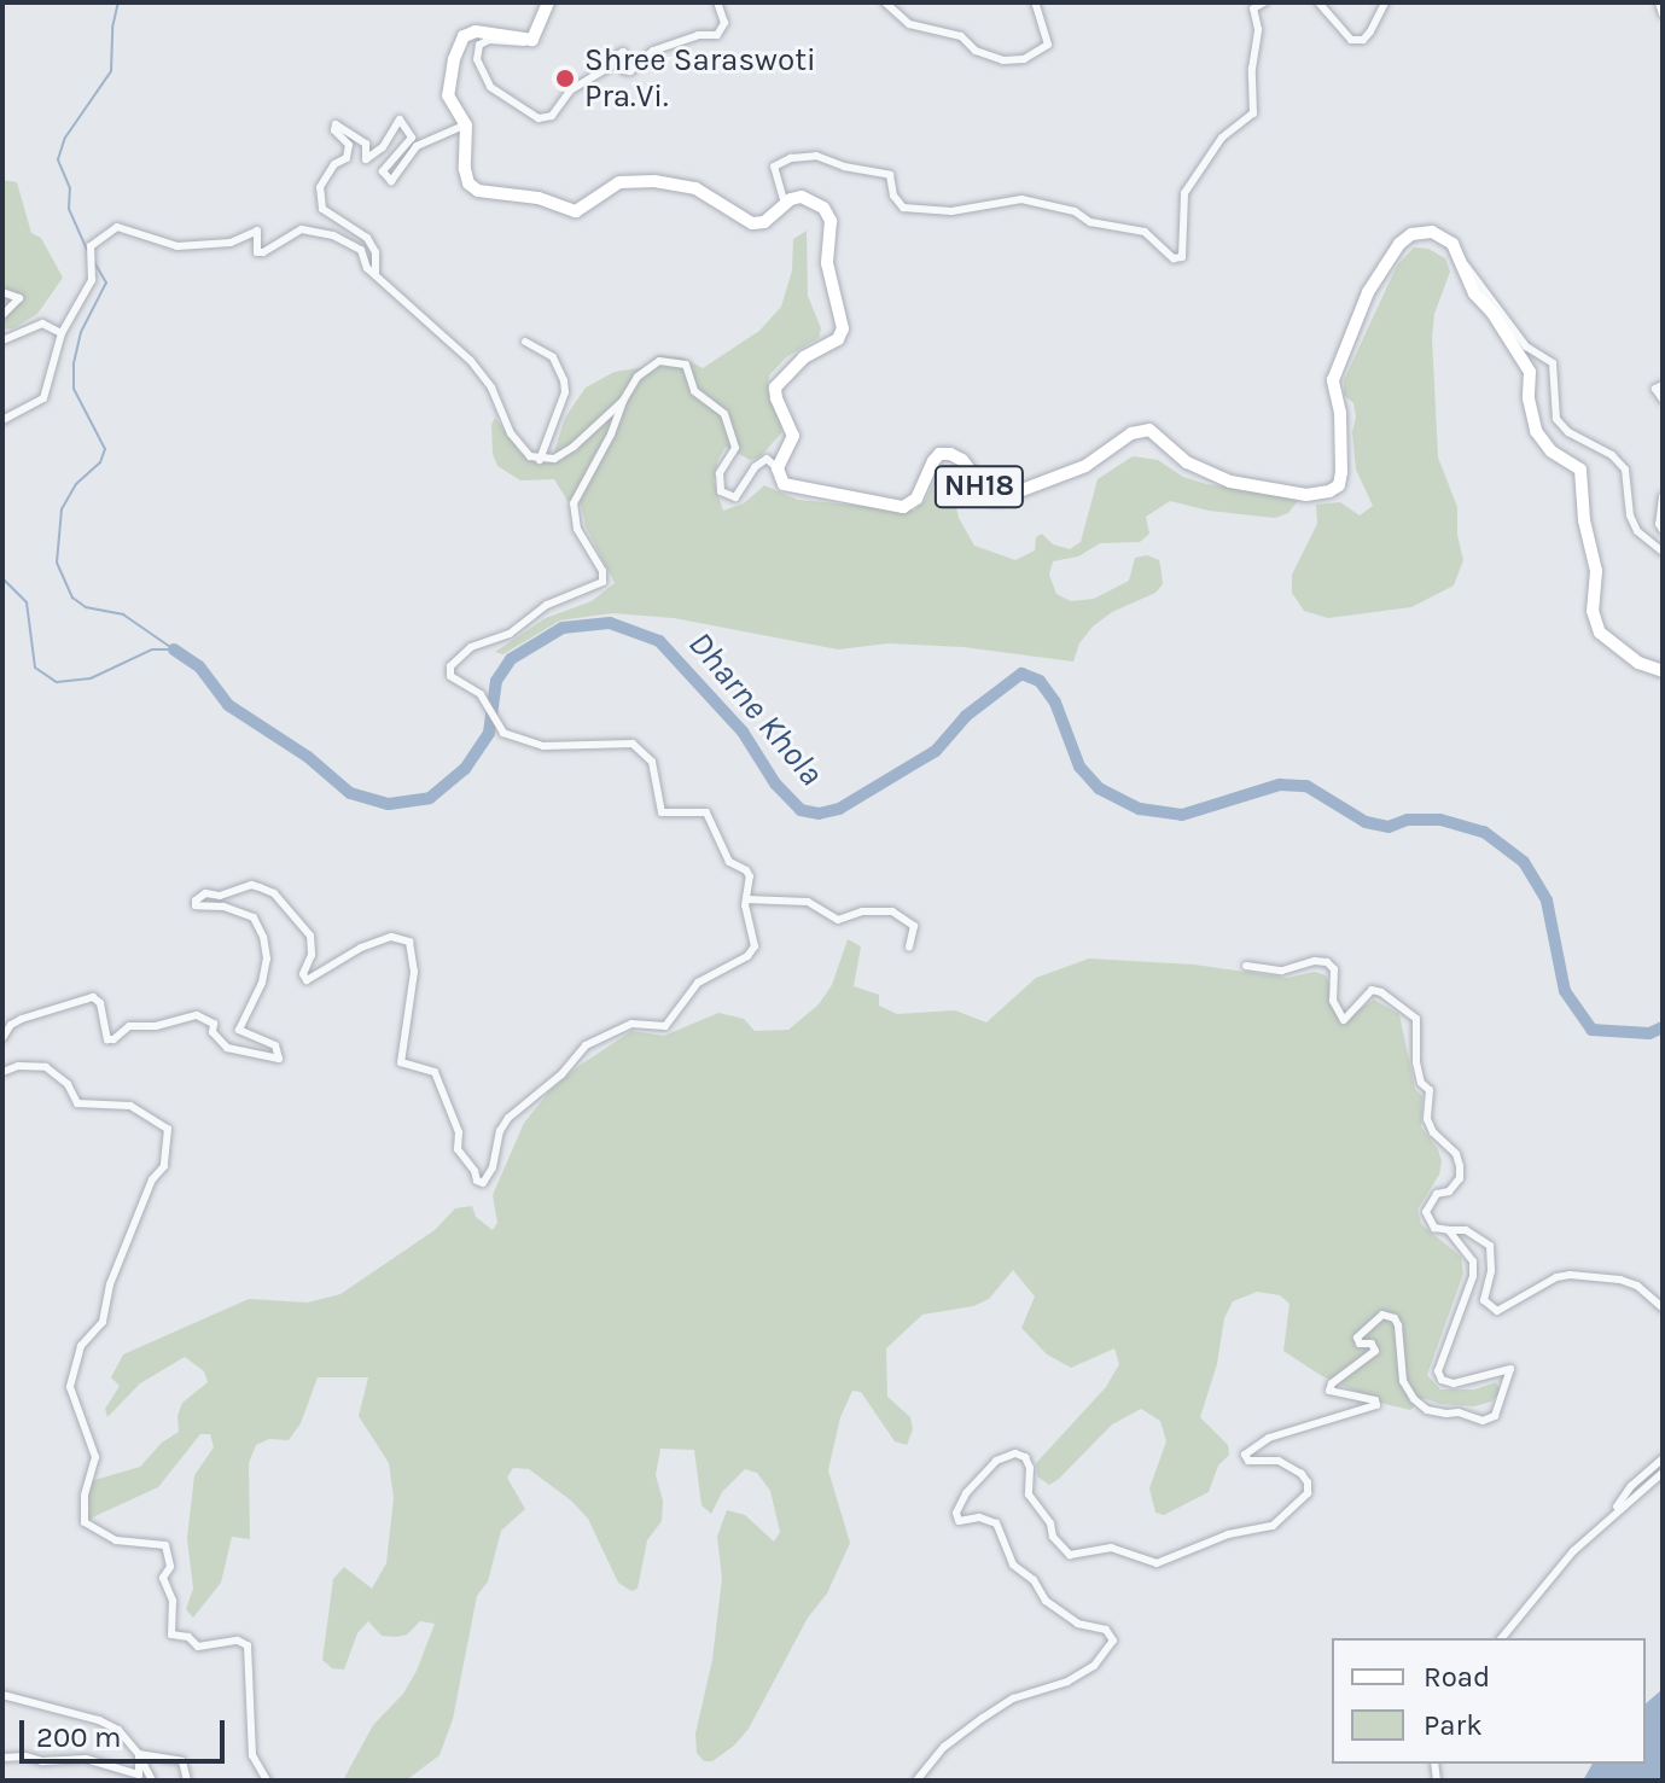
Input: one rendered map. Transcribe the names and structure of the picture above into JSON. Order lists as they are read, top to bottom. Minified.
{"streets":{"main road":["NH18"]},"water":["Dharne Khola"],"places":["Shree Saraswoti Pra.Vi."],"legend":["Road","Park"],"scale_bar":"200 m"}
